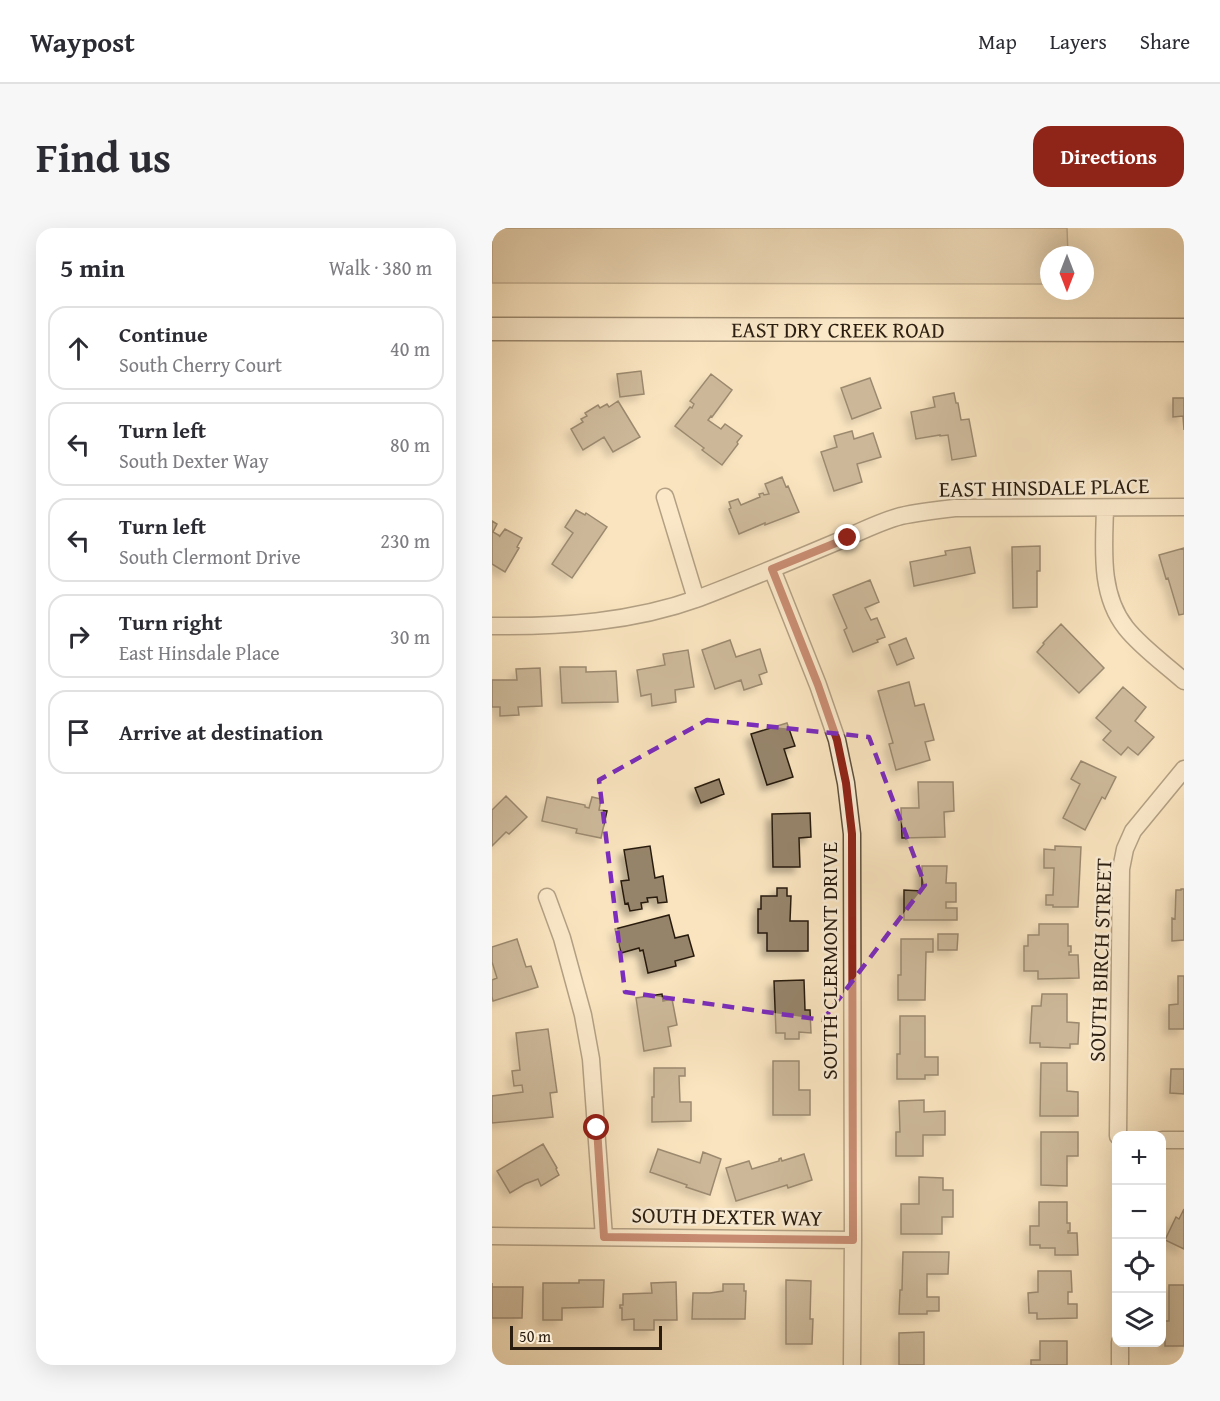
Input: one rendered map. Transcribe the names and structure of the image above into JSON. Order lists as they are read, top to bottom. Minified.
{"streets":{"main road":["EAST DRY CREEK ROAD"],"street":["EAST HINSDALE PLACE","SOUTH BIRCH STREET","SOUTH CLERMONT DRIVE","SOUTH DEXTER WAY"]},"crossings":[["EAST HINSDALE PLACE","SOUTH CLERMONT DRIVE"],["SOUTH CLERMONT DRIVE","SOUTH DEXTER WAY"]],"scale_bar":"50 m","north":"bottom","page":{"header":"Waypost","nav":["Map","Layers","Share"],"title":"Find us","buttons":"Directions","heading":["5 min","Walk · 380 m"],"list":[["Continue","South Cherry Court","40 m"],["Turn left","South Dexter Way","80 m"],["Turn left","South Clermont Drive","230 m"],["Turn right","East Hinsdale Place","30 m"],"Arrive at destination"],"map_buttons":["+","−"],"scale":"50 m"}}
